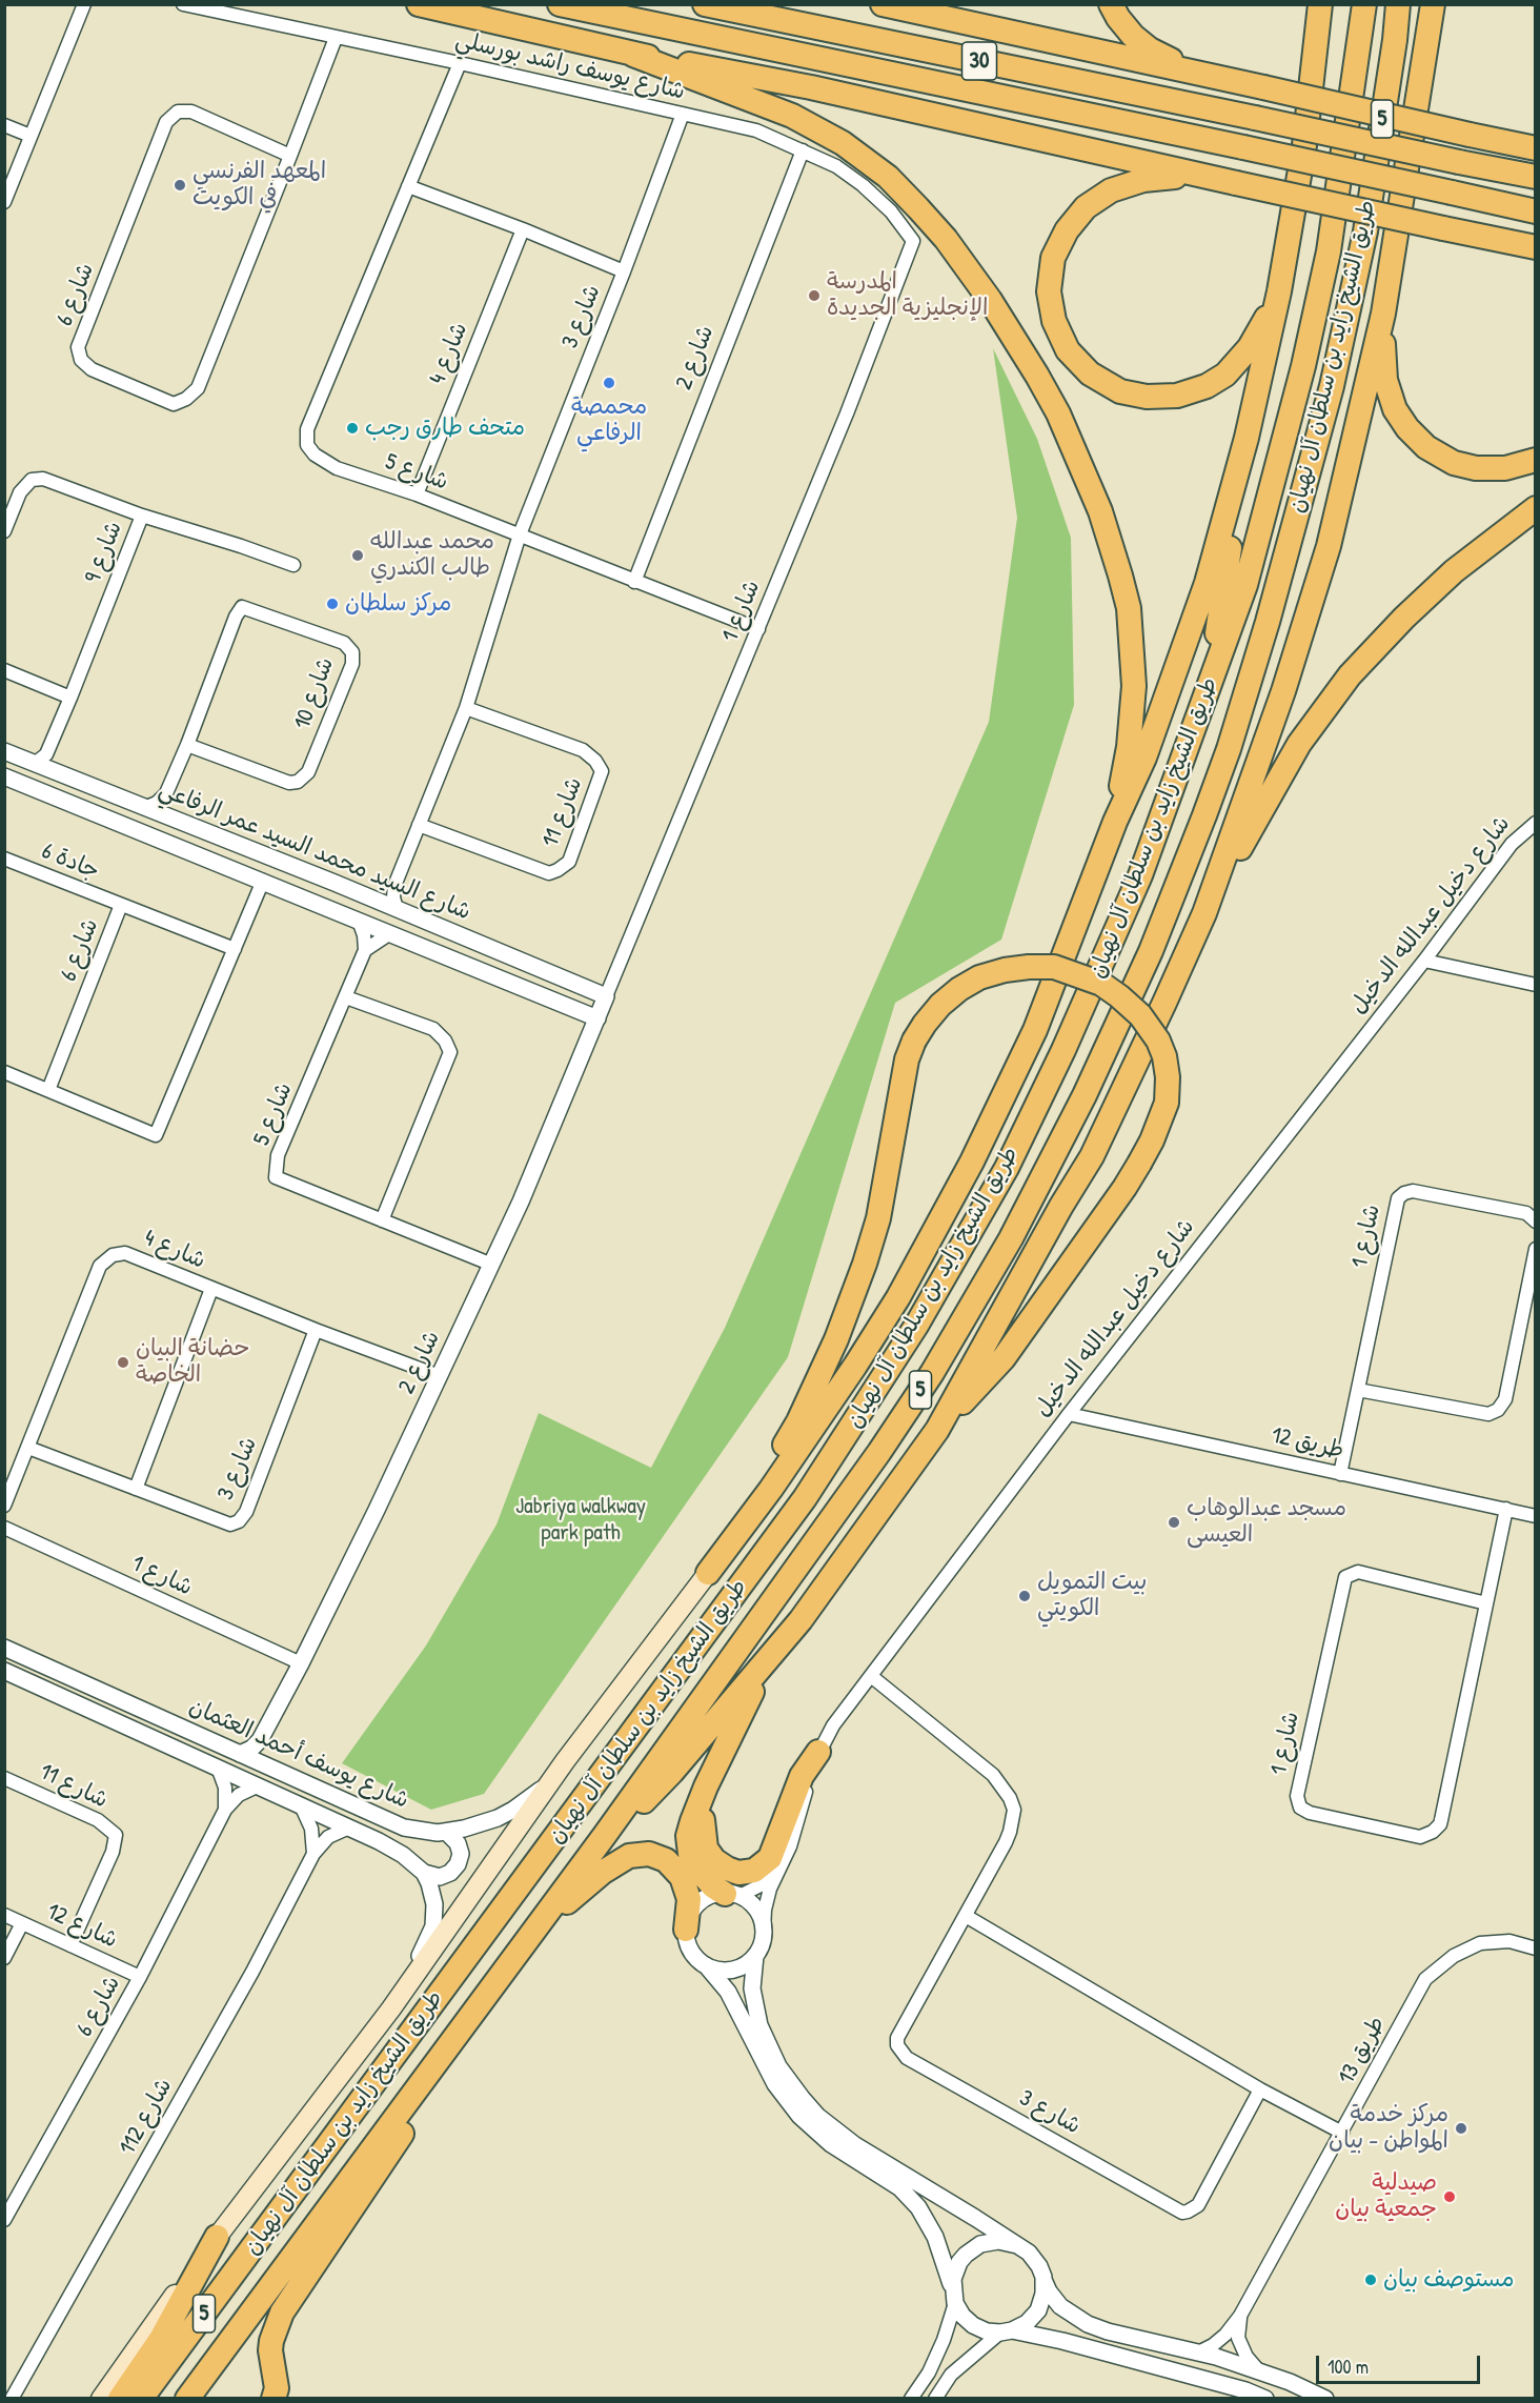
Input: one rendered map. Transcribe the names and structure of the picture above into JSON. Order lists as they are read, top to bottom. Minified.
{"streets":{"highway":["30","5","طريق الشيخ زايد بن سلطان آل نهيان"],"street":["شارع يوسف راشد بورسلي","شارع 6","شارع 3","شارع 4","شارع 2","شارع 5","شارع 9","شارع 1","شارع 10","شارع 11","شارع السيد محمد السيد عمر الرفاعي","جادة 6","شارع دخيل عبدالله الدخيل","طريق 12","شارع يوسف أحمد العثمان","شارع 12","طريق 13","شارع 112"]},"crossings":[["شارع يوسف راشد بورسلي","شارع 6"],["شارع يوسف راشد بورسلي","شارع 3"],["شارع يوسف راشد بورسلي","شارع 2"],["شارع يوسف راشد بورسلي","شارع 5"],["شارع يوسف راشد بورسلي","شارع 1"],["شارع 6","جادة 6"],["شارع 6","شارع يوسف أحمد العثمان"],["شارع 6","شارع 12"],["شارع 3","شارع 4"],["شارع 3","شارع 5"],["شارع 3","شارع دخيل عبدالله الدخيل"],["شارع 4","شارع 2"],["شارع 4","شارع 5"],["شارع 2","شارع 5"],["شارع 2","شارع 1"],["شارع 2","شارع السيد محمد السيد عمر الرفاعي"],["شارع 2","شارع يوسف أحمد العثمان"],["شارع 5","شارع 1"],["شارع 9","شارع السيد محمد السيد عمر الرفاعي"],["شارع 1","شارع السيد محمد السيد عمر الرفاعي"],["شارع 1","طريق 12"],["شارع 11","شارع 12"],["شارع دخيل عبدالله الدخيل","طريق 12"],["شارع يوسف أحمد العثمان","شارع 112"]],"parks":["Jabriya walkway park path"],"places":["المعهد الفرنسي في الكويت","المدرسة الإنجليزية الجديدة","محمصة الرفاعي","متحف طارق رجب","محمد عبدالله طالب الكندري","مركز سلطان","حضانة البيان الخاصة","مسجد عبدالوهاب العيسى","بيت التمويل الكويتي","مركز خدمة المواطن - بيان","صيدلية جمعية بيان","مستوصف بيان"],"scale_bar":"100 m"}
